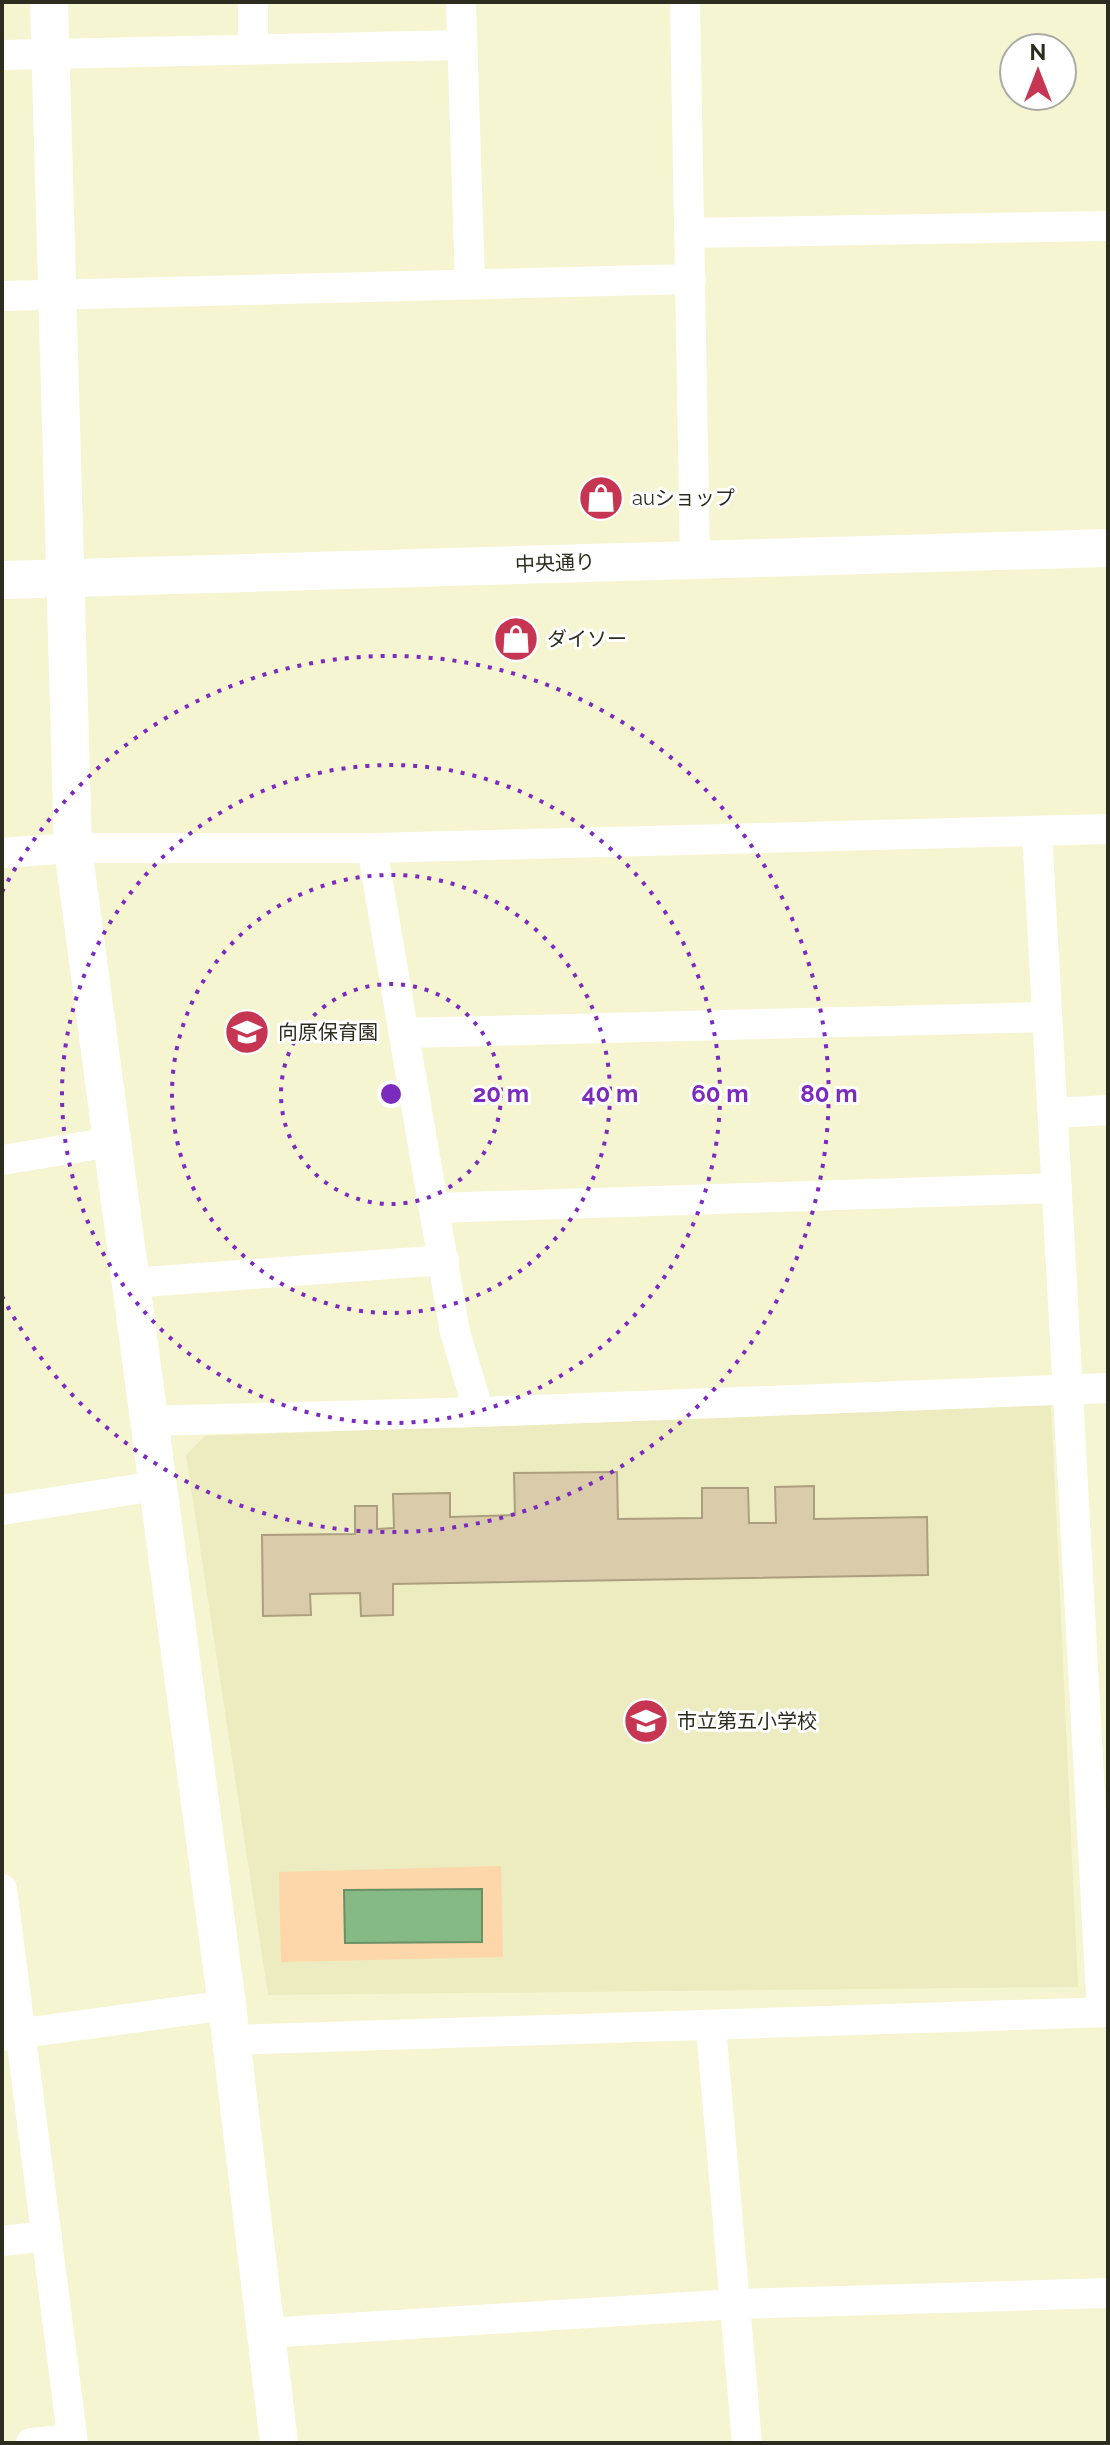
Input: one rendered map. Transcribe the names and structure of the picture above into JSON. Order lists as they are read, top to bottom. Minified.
{"streets":{"street":["中央通り"]},"places":{"shop":["auショップ","ダイソー"],"school or university":["向原保育園","市立第五小学校"]},"north":"top","rings":["20 m","40 m","60 m","80 m"]}
